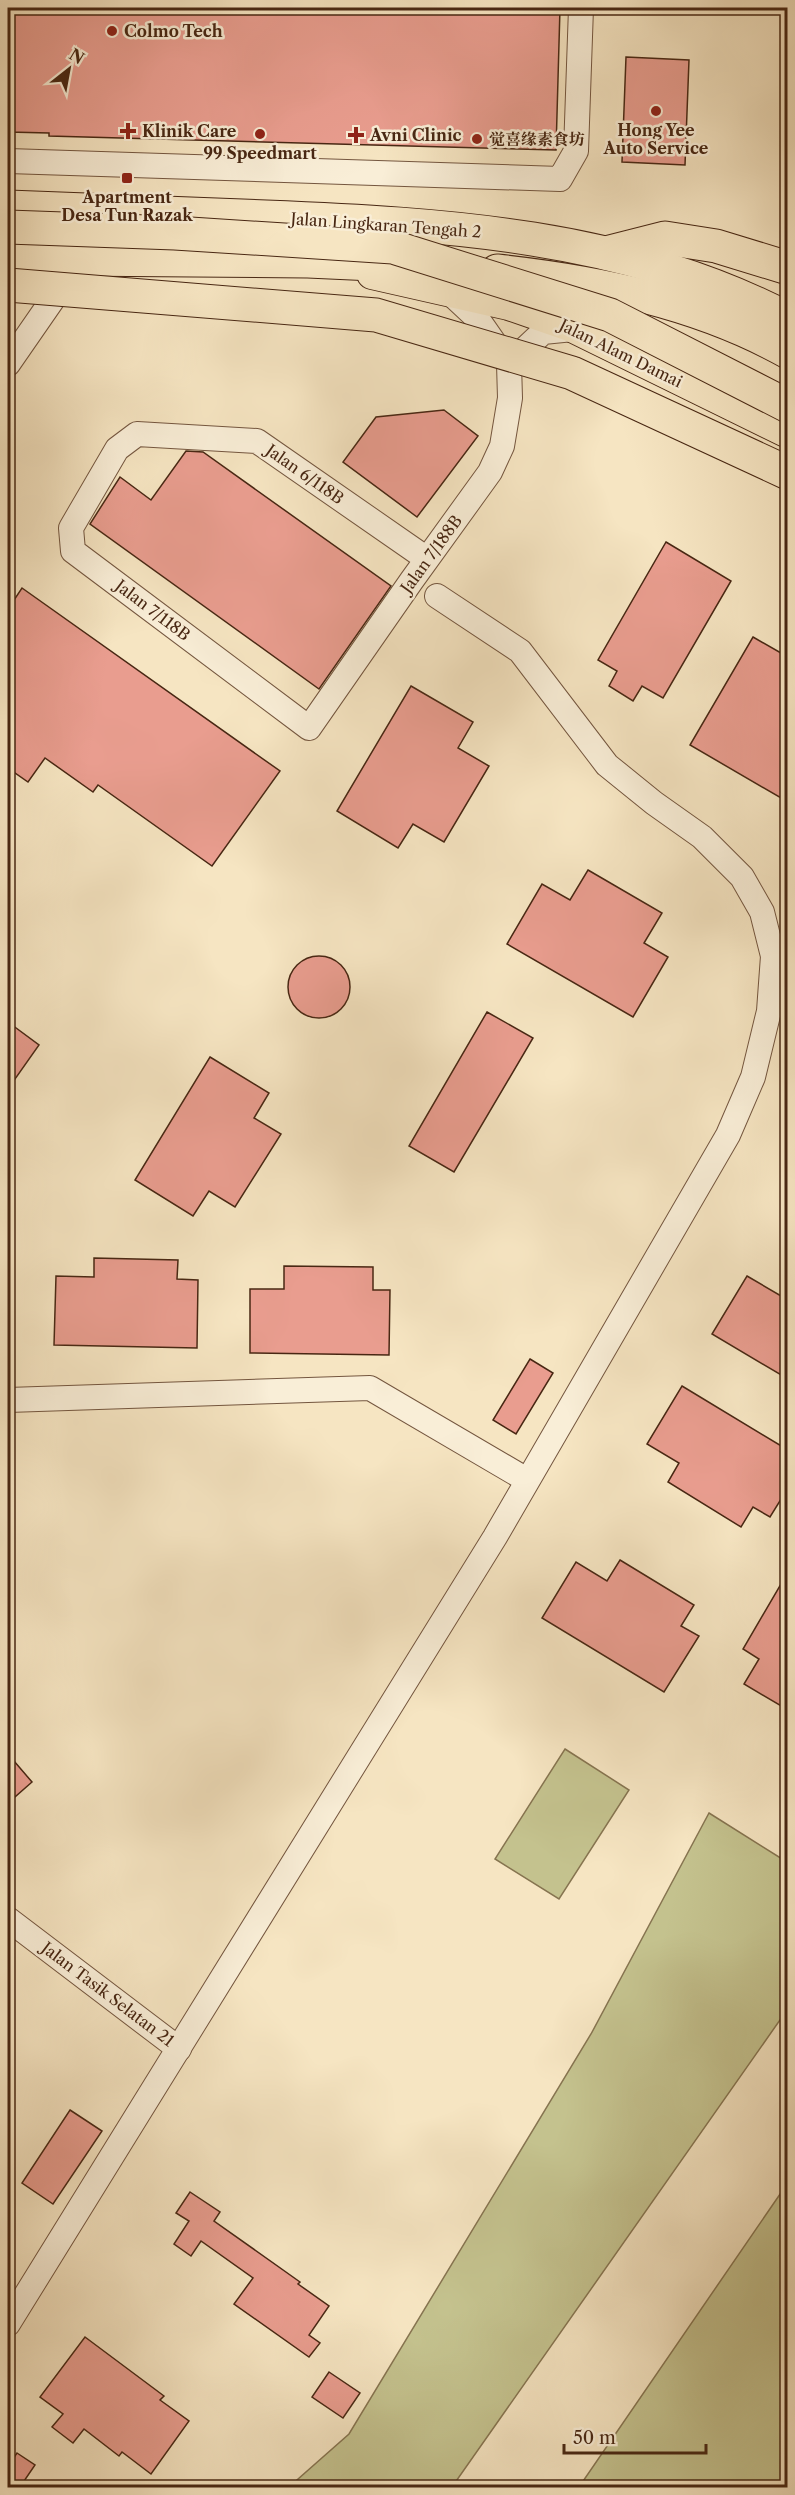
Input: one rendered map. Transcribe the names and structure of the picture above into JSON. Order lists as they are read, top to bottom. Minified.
{"streets":{"highway":["Jalan Lingkaran Tengah 2"],"main road":["Jalan Alam Damai"],"street":["Jalan 6/118B","Jalan 7/188B","Jalan 7/118B","Jalan Tasik Selatan 21"]},"crossings":[["Jalan Lingkaran Tengah 2","Jalan Alam Damai"],["Jalan 6/118B","Jalan 7/188B"],["Jalan 6/118B","Jalan 7/118B"],["Jalan 7/188B","Jalan 7/118B"]],"places":{"other":["Colmo Tech","Hong Yee Auto Service","99 Speedmart","觉喜缘素食坊"],"health":["Klinik Care","Avni Clinic"],"transit":["Apartment Desa Tun Razak"]},"scale_bar":"50 m","north":"top right"}
